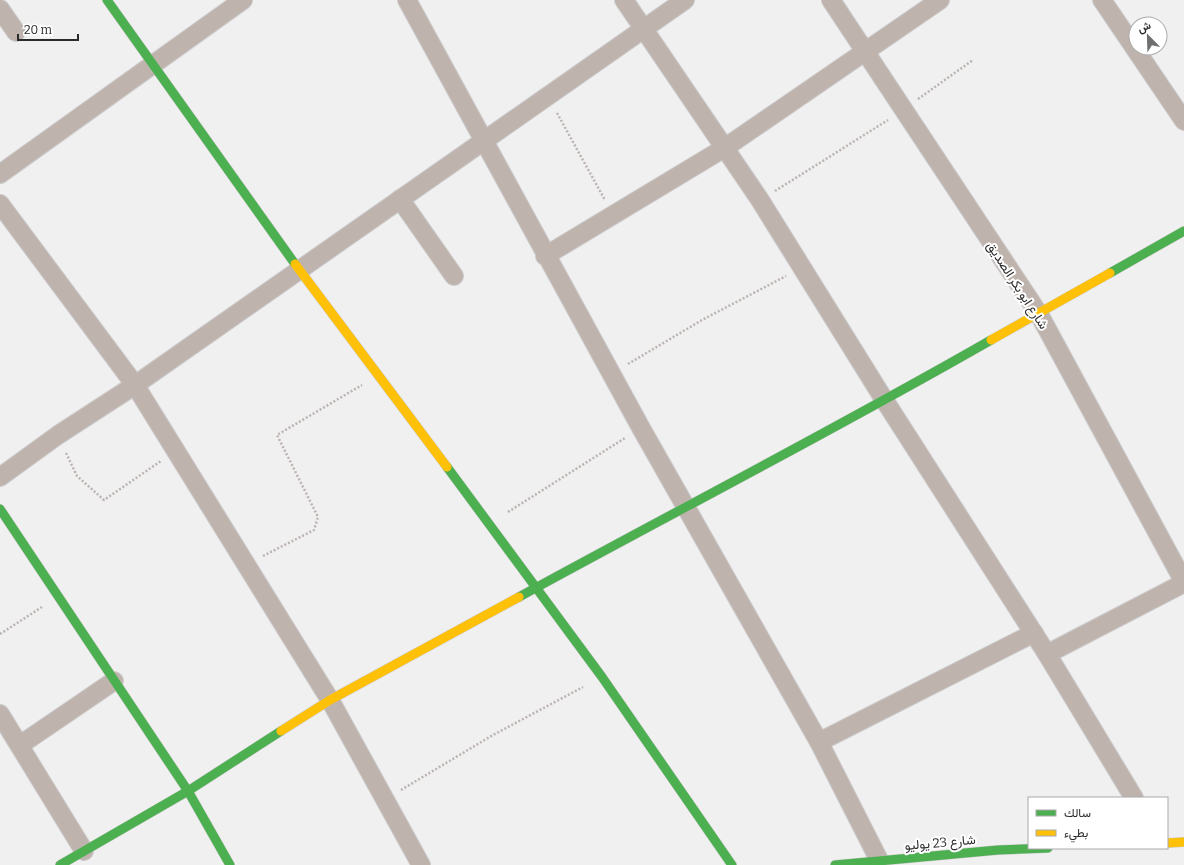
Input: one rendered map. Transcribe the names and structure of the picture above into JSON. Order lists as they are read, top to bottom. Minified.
{"streets":{"street":["شارع ابو بكر الصديق","شارع 23 يوليو"]},"legend":["سالك","بطيء"],"scale_bar":"20 m","north":"top left"}
